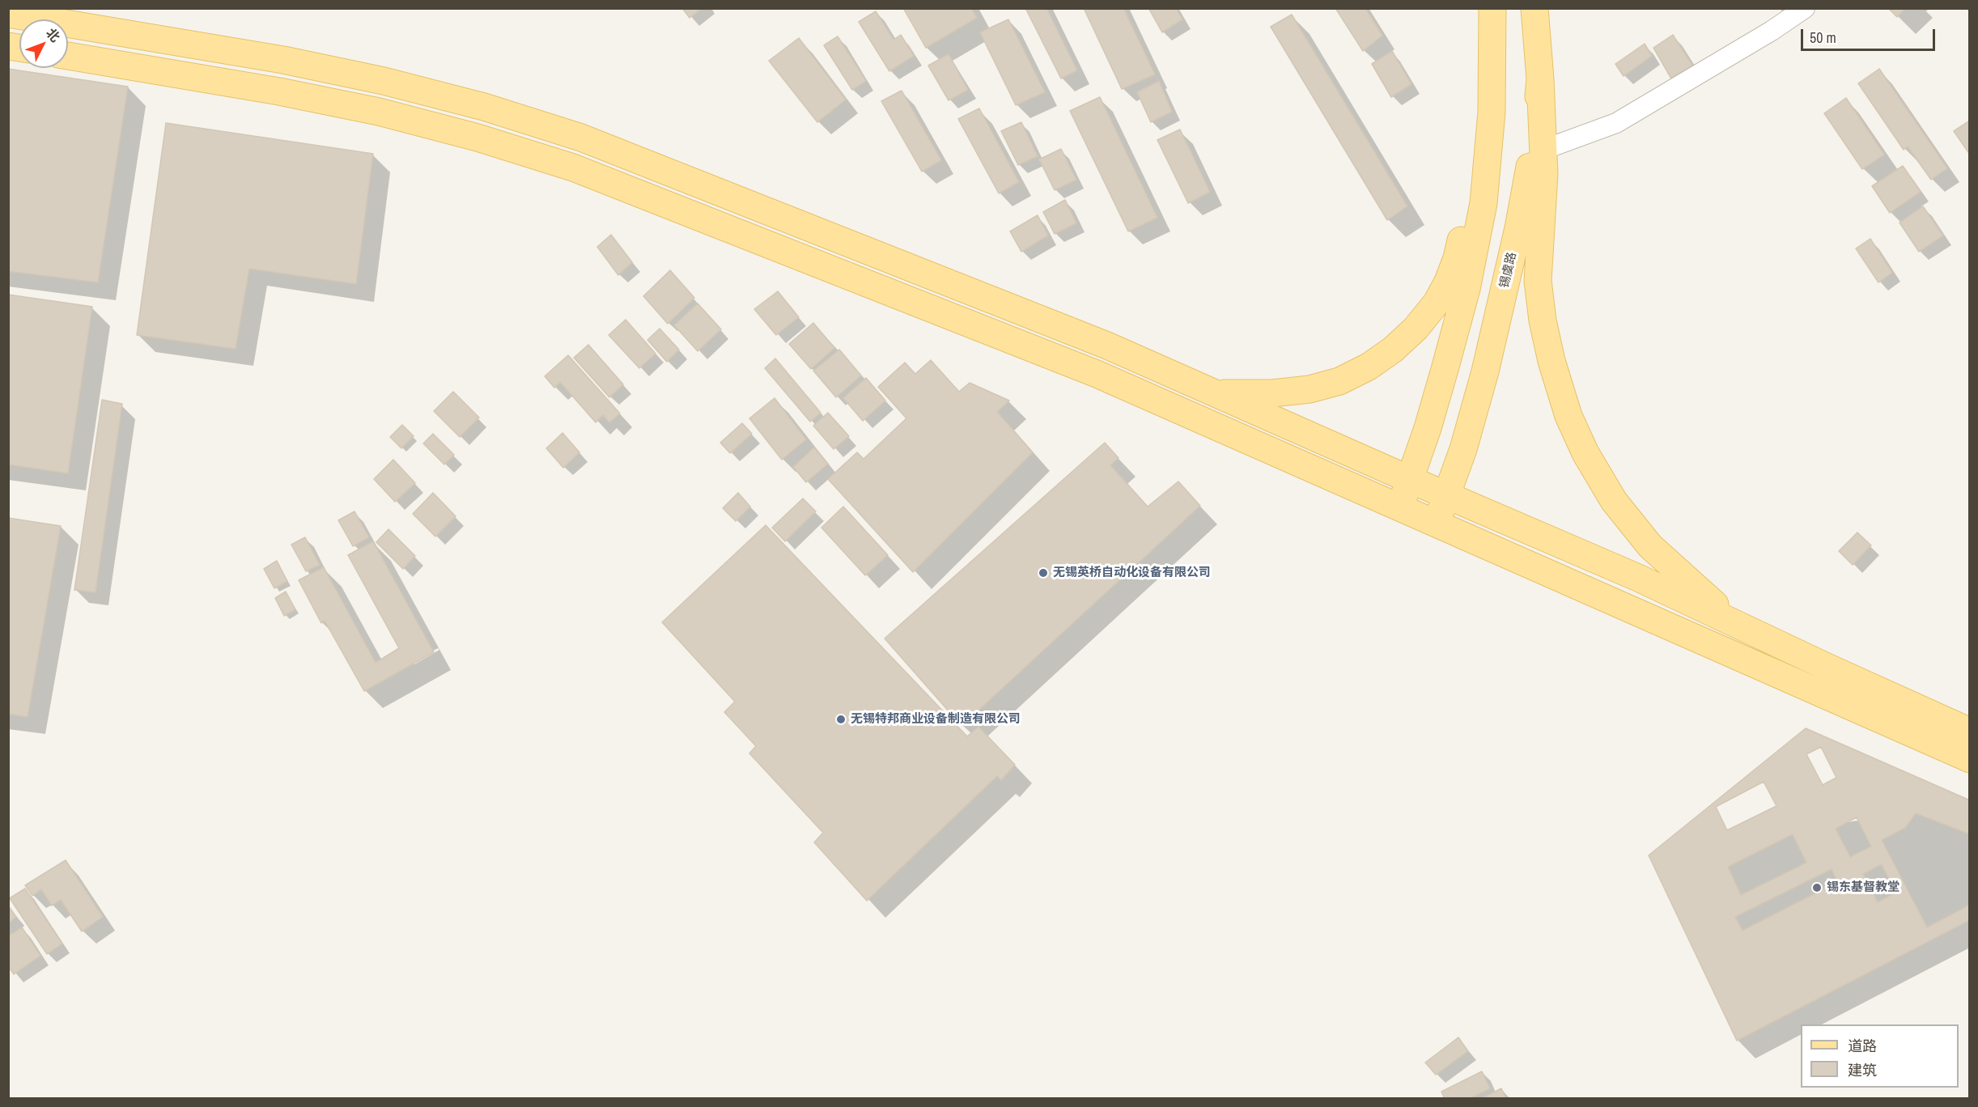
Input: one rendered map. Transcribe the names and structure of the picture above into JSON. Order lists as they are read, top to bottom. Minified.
{"streets":{"main road":["锡虞路"]},"places":["无锡英桥自动化设备有限公司","无锡特邦商业设备制造有限公司","锡东基督教堂"],"legend":["道路","建筑"],"scale_bar":"50 m","north":"top right"}
